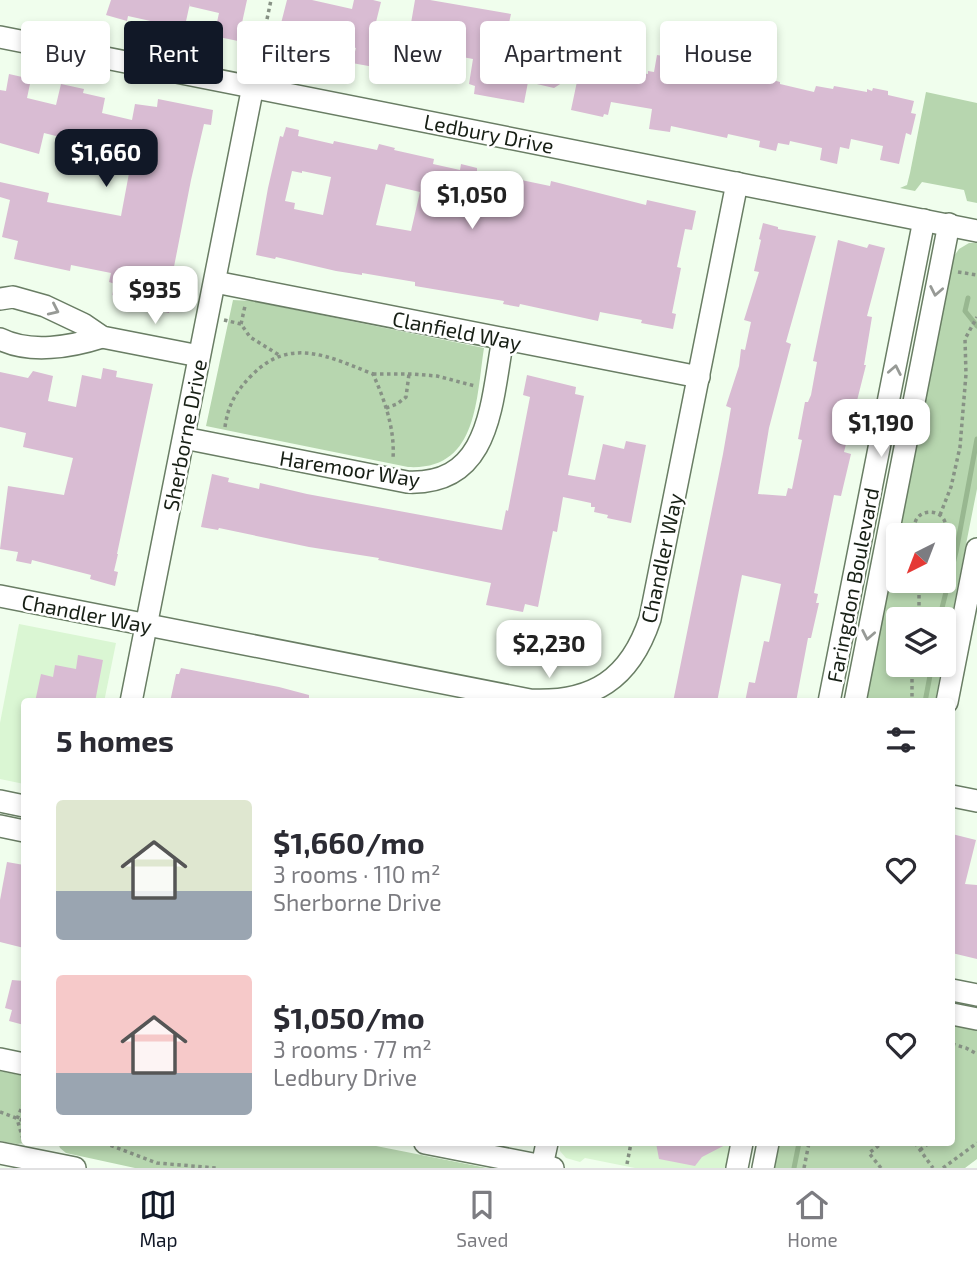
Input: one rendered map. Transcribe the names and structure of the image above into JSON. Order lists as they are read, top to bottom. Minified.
{"streets":{"street":["Ledbury Drive","Clanfield Way","Sherborne Drive","Haremoor Way","Chandler Way","Faringdon Boulevard"]},"crossings":[["Ledbury Drive","Sherborne Drive"],["Ledbury Drive","Chandler Way"],["Ledbury Drive","Faringdon Boulevard"],["Clanfield Way","Sherborne Drive"],["Clanfield Way","Haremoor Way"],["Clanfield Way","Chandler Way"],["Sherborne Drive","Haremoor Way"],["Sherborne Drive","Chandler Way"]],"north":"bottom left","page":{"chip":["Buy","Rent","Filters","New","Apartment","House"],"price":["$1,660","$1,050","$935","$1,190","$2,230"],"heading":"5 homes","list":[{"name":"$1,660/mo","note":"3 rooms · 110 m² · Sherborne Drive"},{"name":"$1,050/mo","note":"3 rooms · 77 m² · Ledbury Drive"}],"tabs":["Map","Saved","Home"]}}
